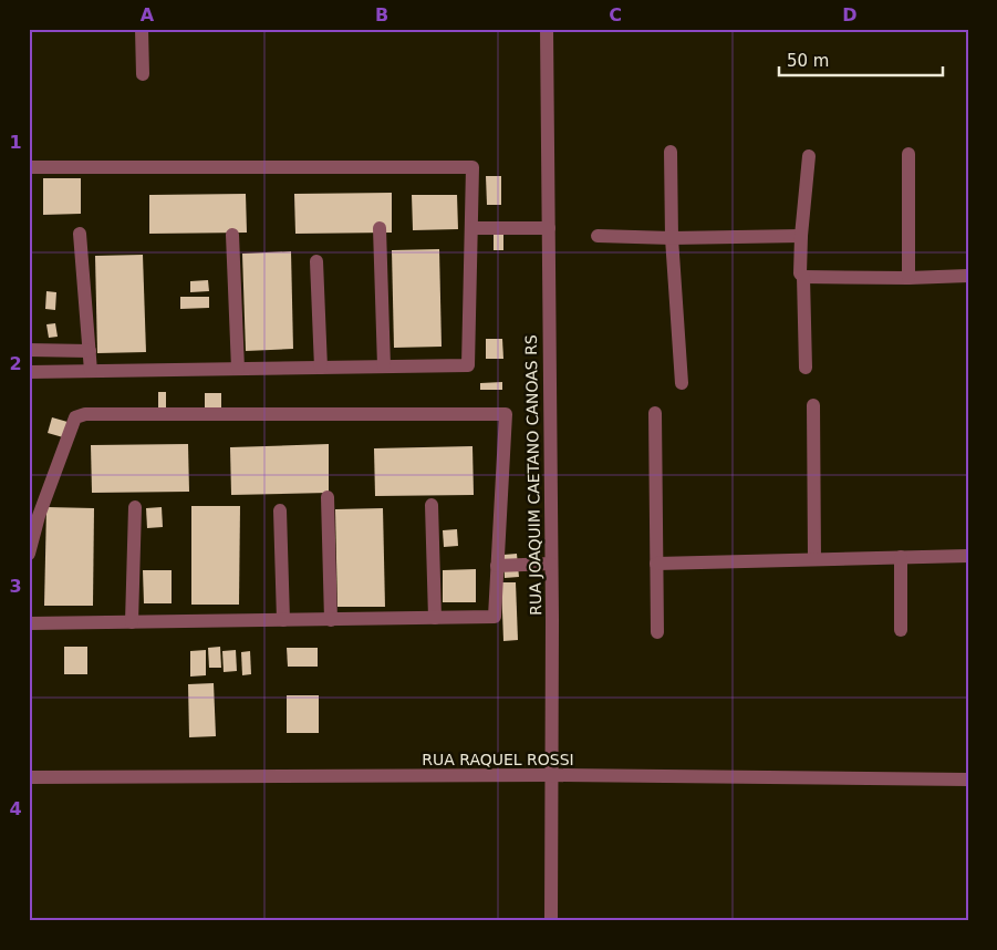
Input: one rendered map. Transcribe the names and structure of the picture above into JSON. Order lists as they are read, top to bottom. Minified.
{"streets":{"street":["RUA JOAQUIM CAETANO CANOAS RS","RUA RAQUEL ROSSI"]},"crossings":[["RUA JOAQUIM CAETANO CANOAS RS","RUA RAQUEL ROSSI"]],"scale_bar":"50 m","grid":{"columns":["A","B","C","D"],"rows":["1","2","3","4"]}}
